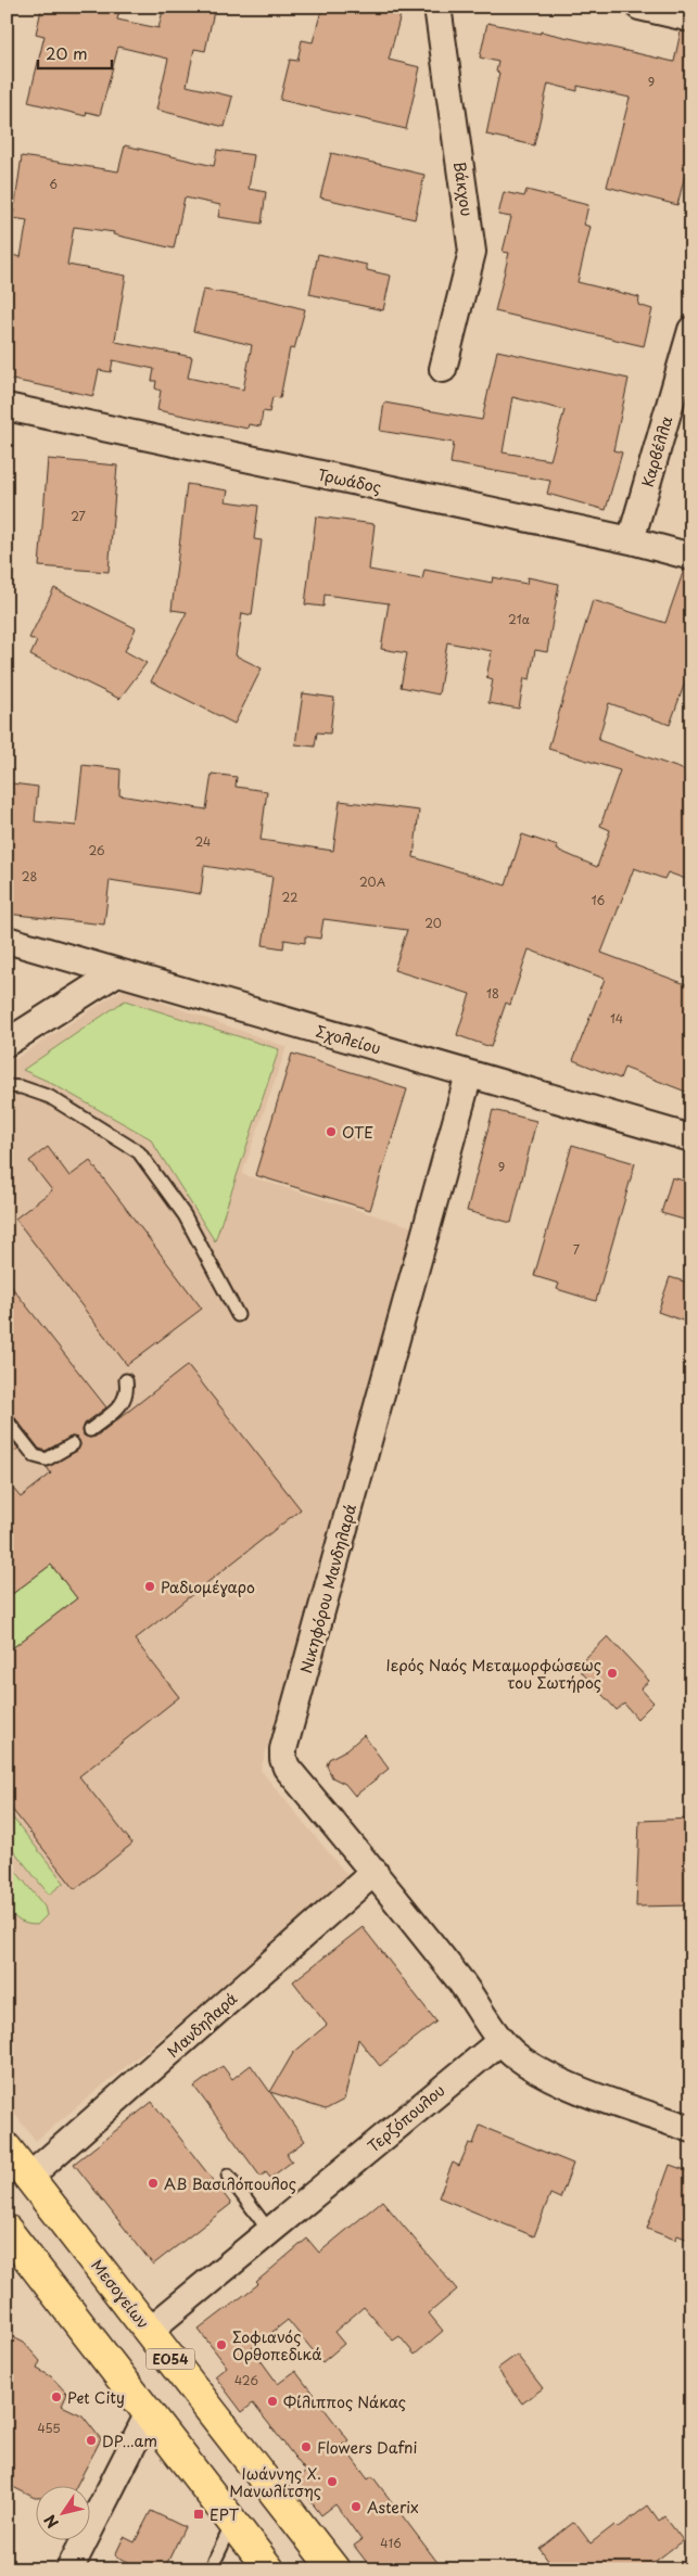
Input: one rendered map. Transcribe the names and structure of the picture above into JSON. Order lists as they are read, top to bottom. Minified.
{"streets":{"main road":["Μεσογείων","ΕΟ54"],"street":["Βάκχου","Καρβέλλα","Τρωάδος","Σχολείου","Νικηφόρου Μανδηλαρά","Μανδηλαρά","Τερζόπουλου"]},"crossings":[["Καρβέλλα","Τρωάδος"],["Σχολείου","Νικηφόρου Μανδηλαρά"],["Νικηφόρου Μανδηλαρά","Μανδηλαρά"],["Νικηφόρου Μανδηλαρά","Τερζόπουλου"],["Μανδηλαρά","Μεσογείων"],["Τερζόπουλου","Μεσογείων"]],"places":{"other":["ΟΤΕ","Ραδιομέγαρο","Ιερός Ναός Μεταμορφώσεως του Σωτήρος","ΑΒ Βασιλόπουλος","Σοφιανός Ορθοπεδικά","Pet City","Φίλιππος Νάκας","DP...am","Flowers Dafni","Ιωάννης Χ. Μανωλίτσης","Asterix"],"transit":["ΕΡΤ"]},"house_numbers":["9","6","27","21α","24","26","28","20Α","22","16","20","18","14","9","7","426","455","416"],"scale_bar":"20 m","north":"bottom left"}
